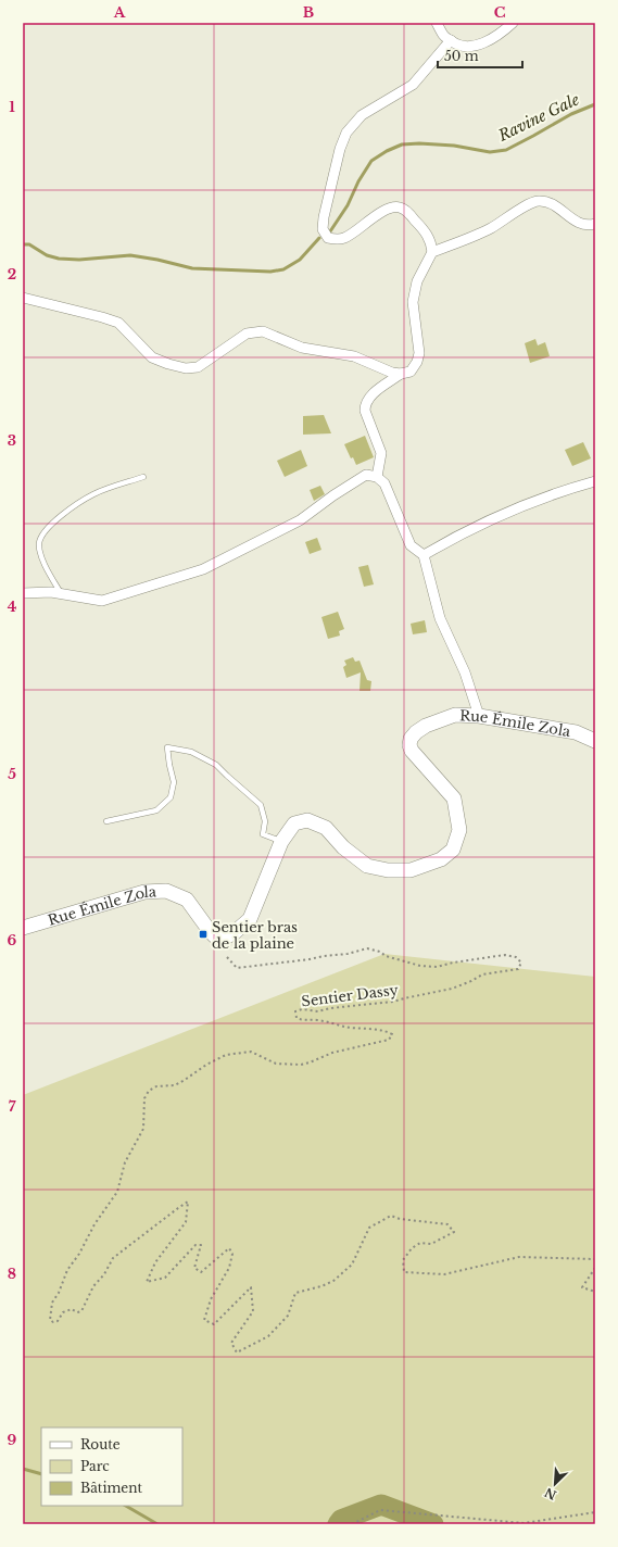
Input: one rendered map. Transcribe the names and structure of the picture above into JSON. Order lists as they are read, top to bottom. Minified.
{"streets":{"main road":["Rue Émile Zola"],"path":["Sentier Dassy"]},"water":["Ravine Gale"],"places":{"transit":["Sentier bras de la plaine"]},"legend":["Route","Parc","Bâtiment"],"scale_bar":"50 m","north":"bottom left","grid":{"columns":["A","B","C"],"rows":["1","2","3","4","5","6","7","8","9"]}}
